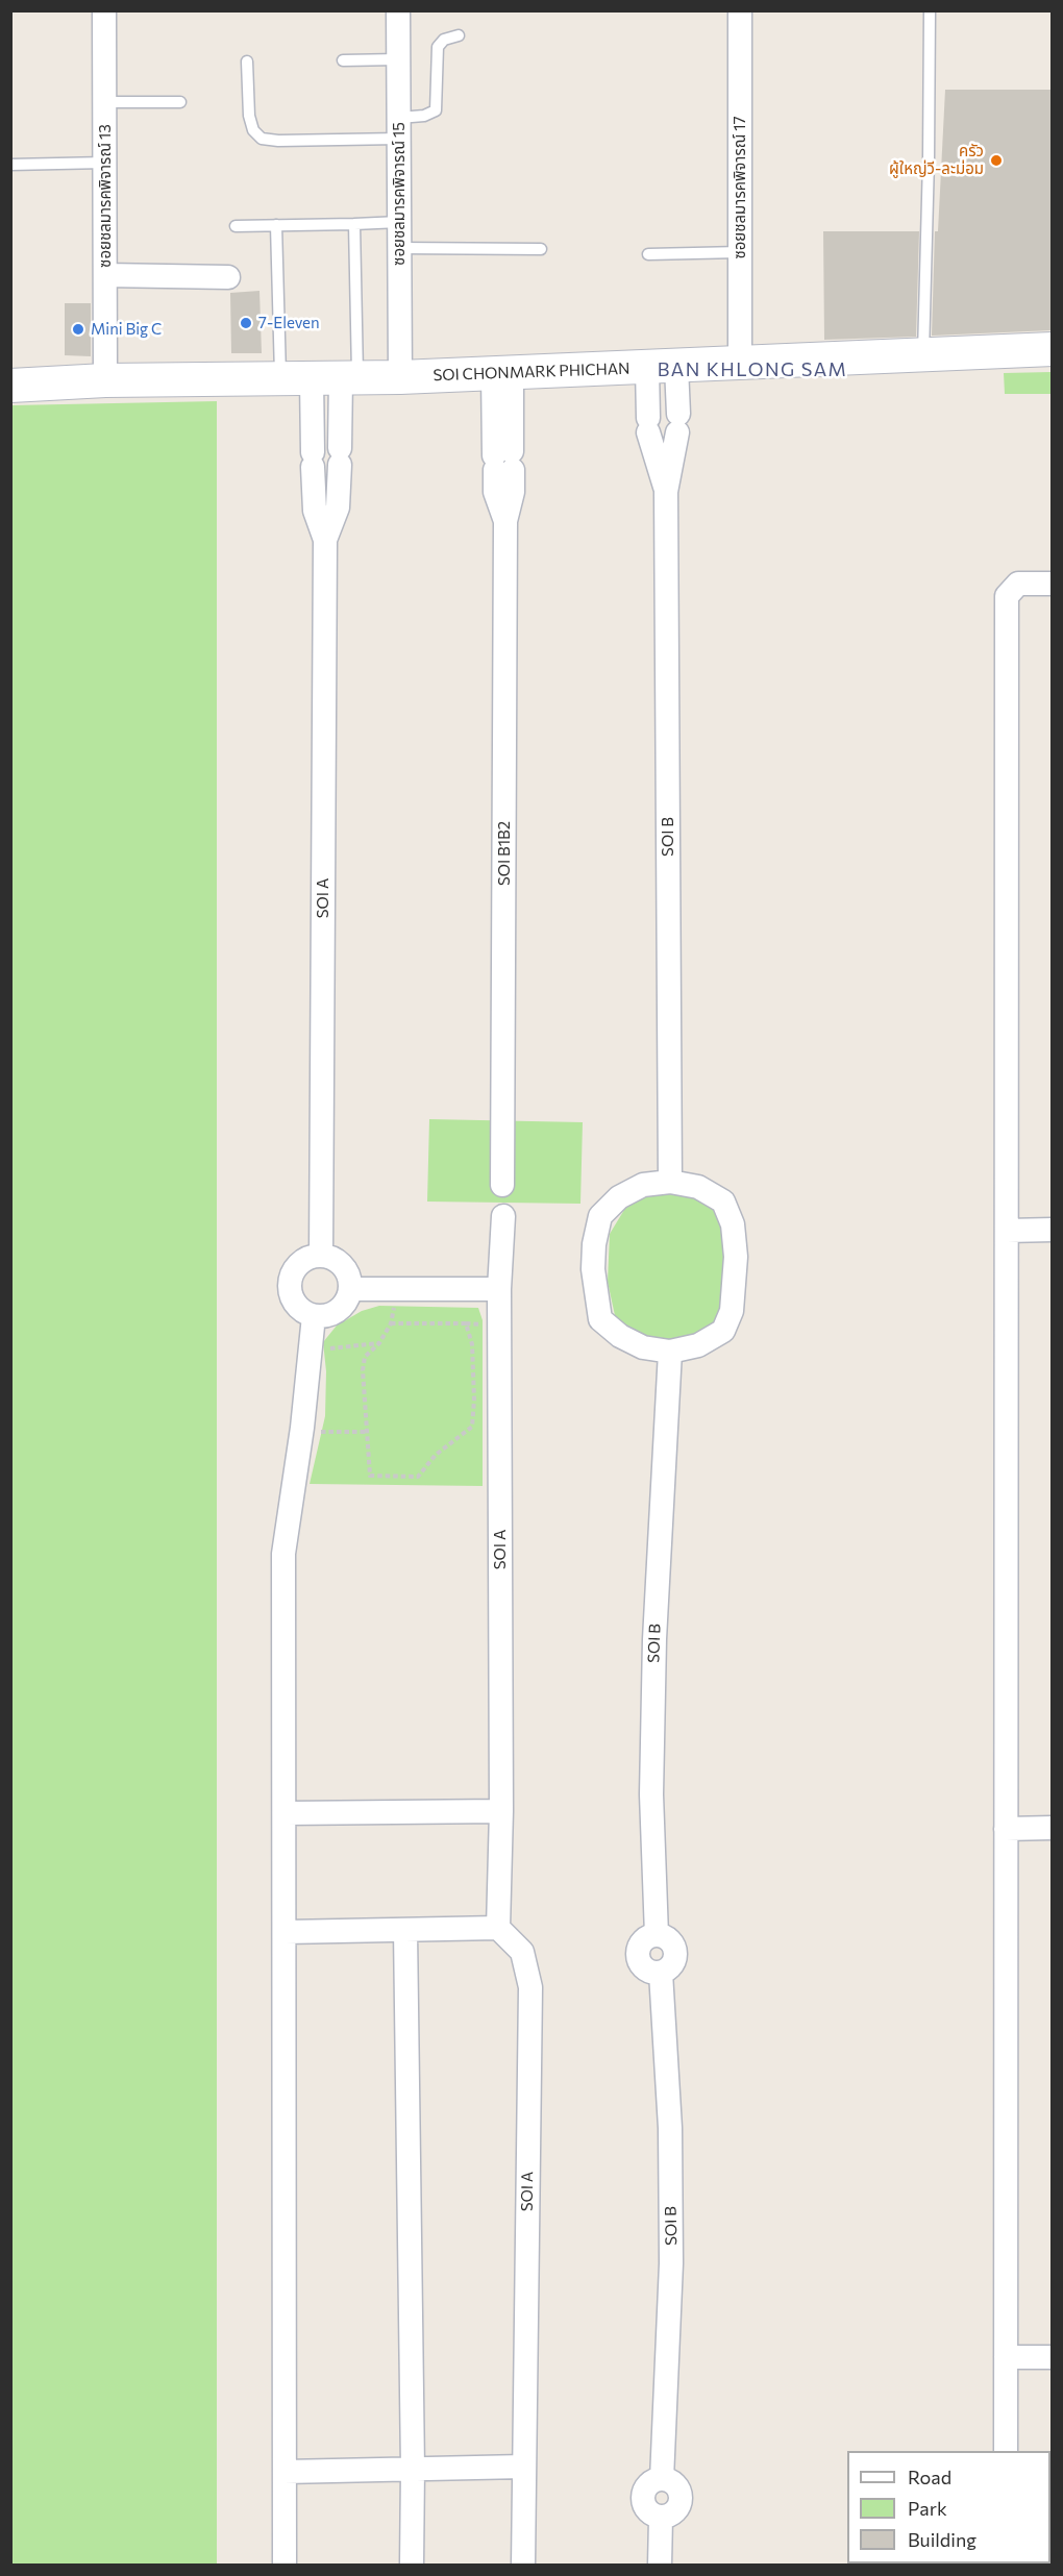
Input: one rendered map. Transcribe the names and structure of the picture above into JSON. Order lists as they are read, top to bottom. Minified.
{"streets":{"street":["ซอยชลมารคพิจารณ์ 17","ซอยชลมารคพิจารณ์ 15","ซอยชลมารคพิจารณ์ 13","SOI CHONMARK PHICHAN","SOI B","SOI B1B2","SOI A"]},"crossings":[["ซอยชลมารคพิจารณ์ 17","SOI CHONMARK PHICHAN"],["ซอยชลมารคพิจารณ์ 15","SOI CHONMARK PHICHAN"],["ซอยชลมารคพิจารณ์ 13","SOI CHONMARK PHICHAN"],["SOI CHONMARK PHICHAN","SOI B"],["SOI CHONMARK PHICHAN","SOI B1B2"],["SOI CHONMARK PHICHAN","SOI A"]],"districts":["BAN KHLONG SAM"],"places":["ครัว ผู้ใหญ่วี-ละม่อม","7-Eleven","Mini Big C"],"legend":["Road","Park","Building"]}
